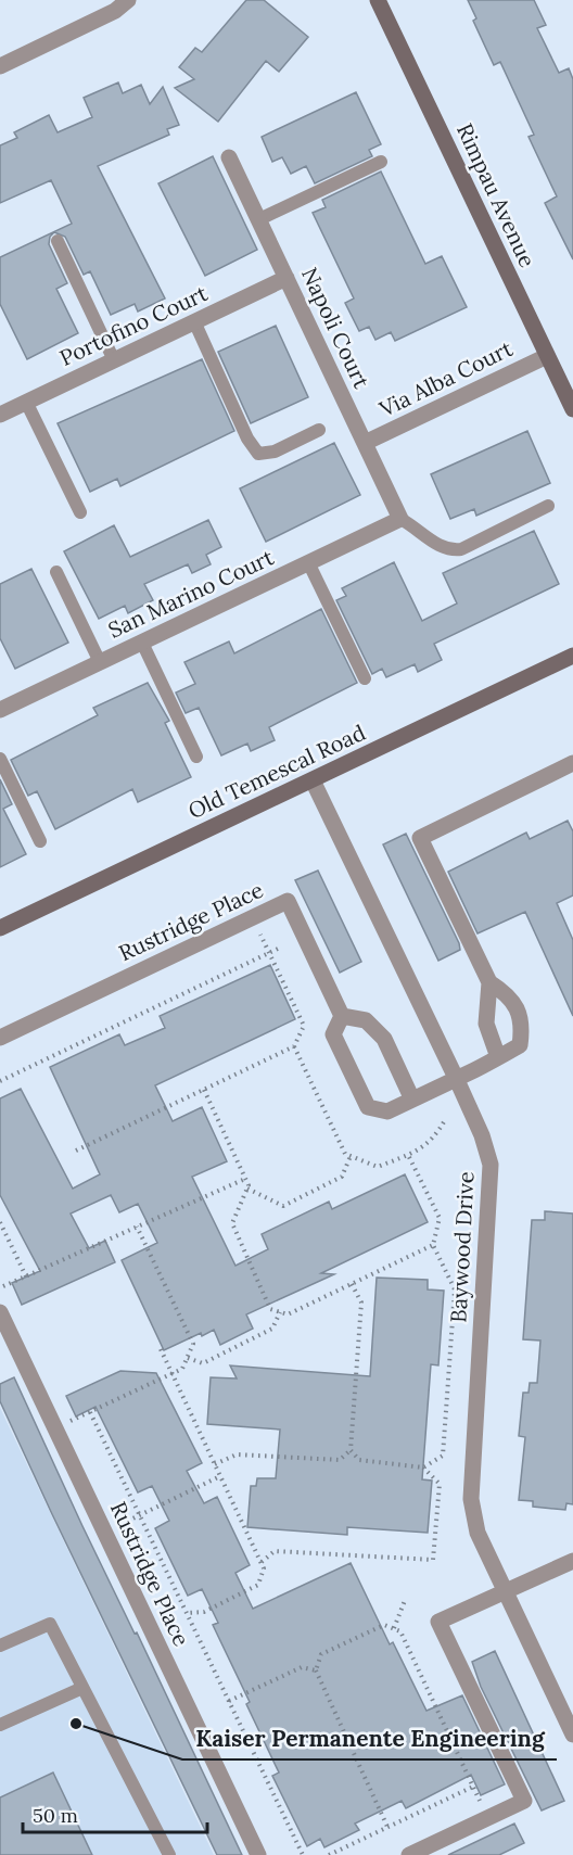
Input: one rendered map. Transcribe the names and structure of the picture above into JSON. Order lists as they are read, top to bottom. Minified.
{"streets":{"street":["Rimpau Avenue","Portofino Court","Napoli Court","Via Alba Court","San Marino Court","Old Temescal Road","Rustridge Place","Baywood Drive"]},"crossings":[["Rimpau Avenue","Via Alba Court"],["Portofino Court","Napoli Court"],["Napoli Court","Via Alba Court"],["Napoli Court","San Marino Court"],["Old Temescal Road","Baywood Drive"]],"places":["Kaiser Permanente Engineering"],"scale_bar":"50 m"}
